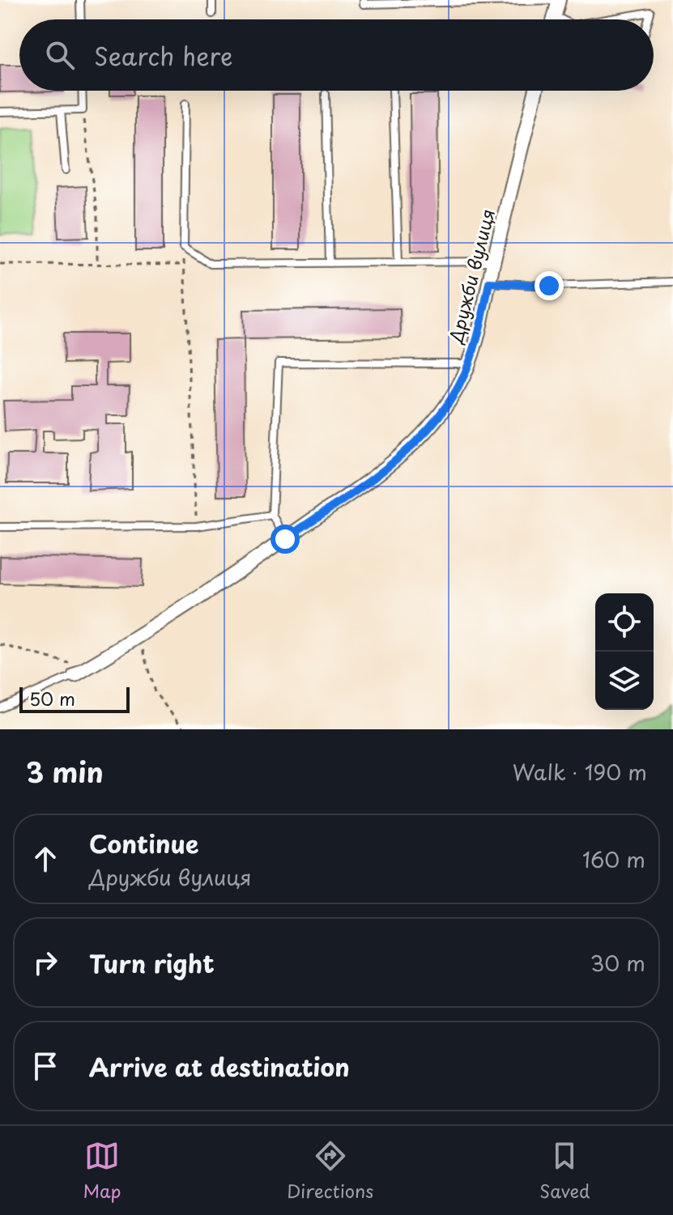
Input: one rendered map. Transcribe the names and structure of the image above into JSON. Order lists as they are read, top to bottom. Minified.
{"streets":{"street":["Дружби вулиця"]},"scale_bar":"50 m","page":{"search":"Search here","scale":"50 m","heading":["3 min","Walk · 190 m"],"list":[["Continue","Дружби вулиця","160 m"],["Turn right","30 m"],"Arrive at destination"],"nav":["Map","Directions","Saved"]}}
